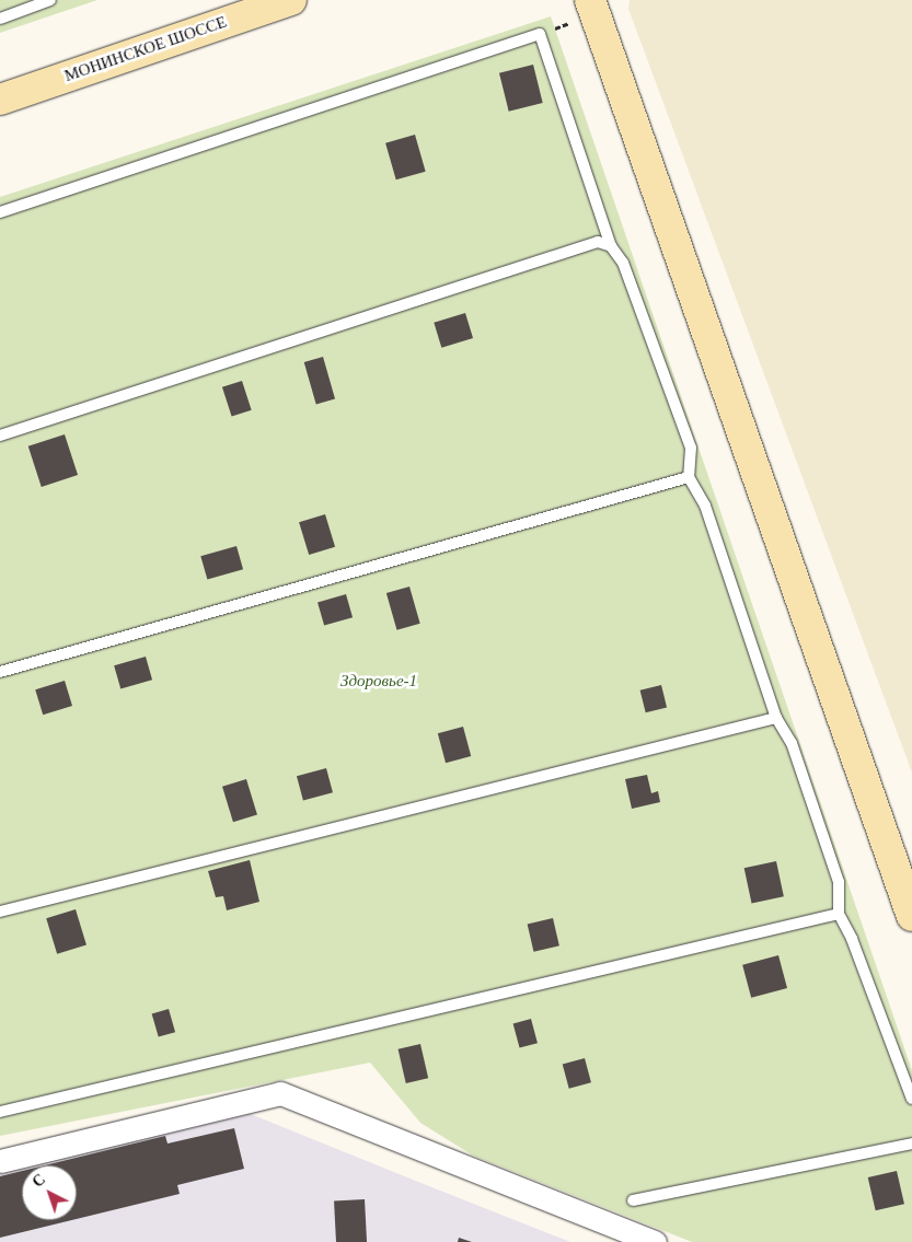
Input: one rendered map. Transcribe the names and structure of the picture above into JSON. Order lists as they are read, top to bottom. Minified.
{"streets":{"main road":["МОНИНСКОЕ ШОССЕ"]},"parks":["Здоровье-1"],"north":"top left"}
